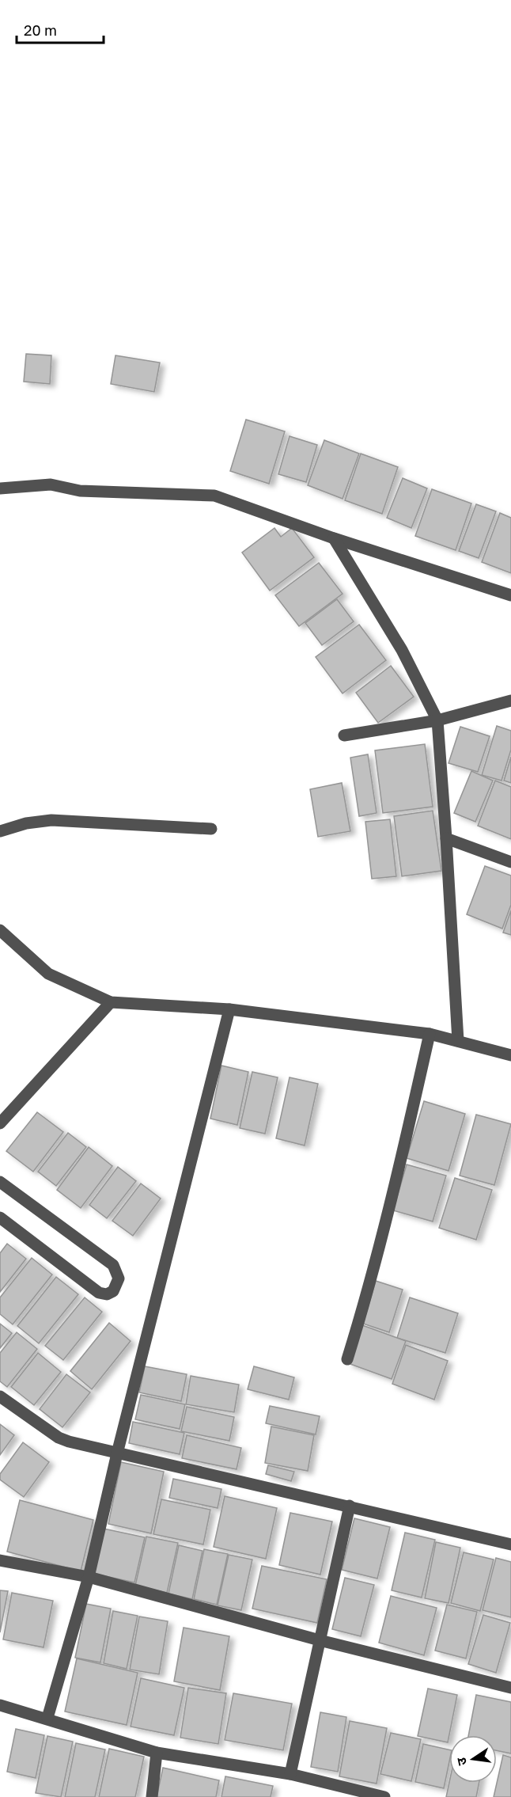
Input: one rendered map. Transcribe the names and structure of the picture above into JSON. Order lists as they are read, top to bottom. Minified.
{"scale_bar":"20 m","north":"left"}
